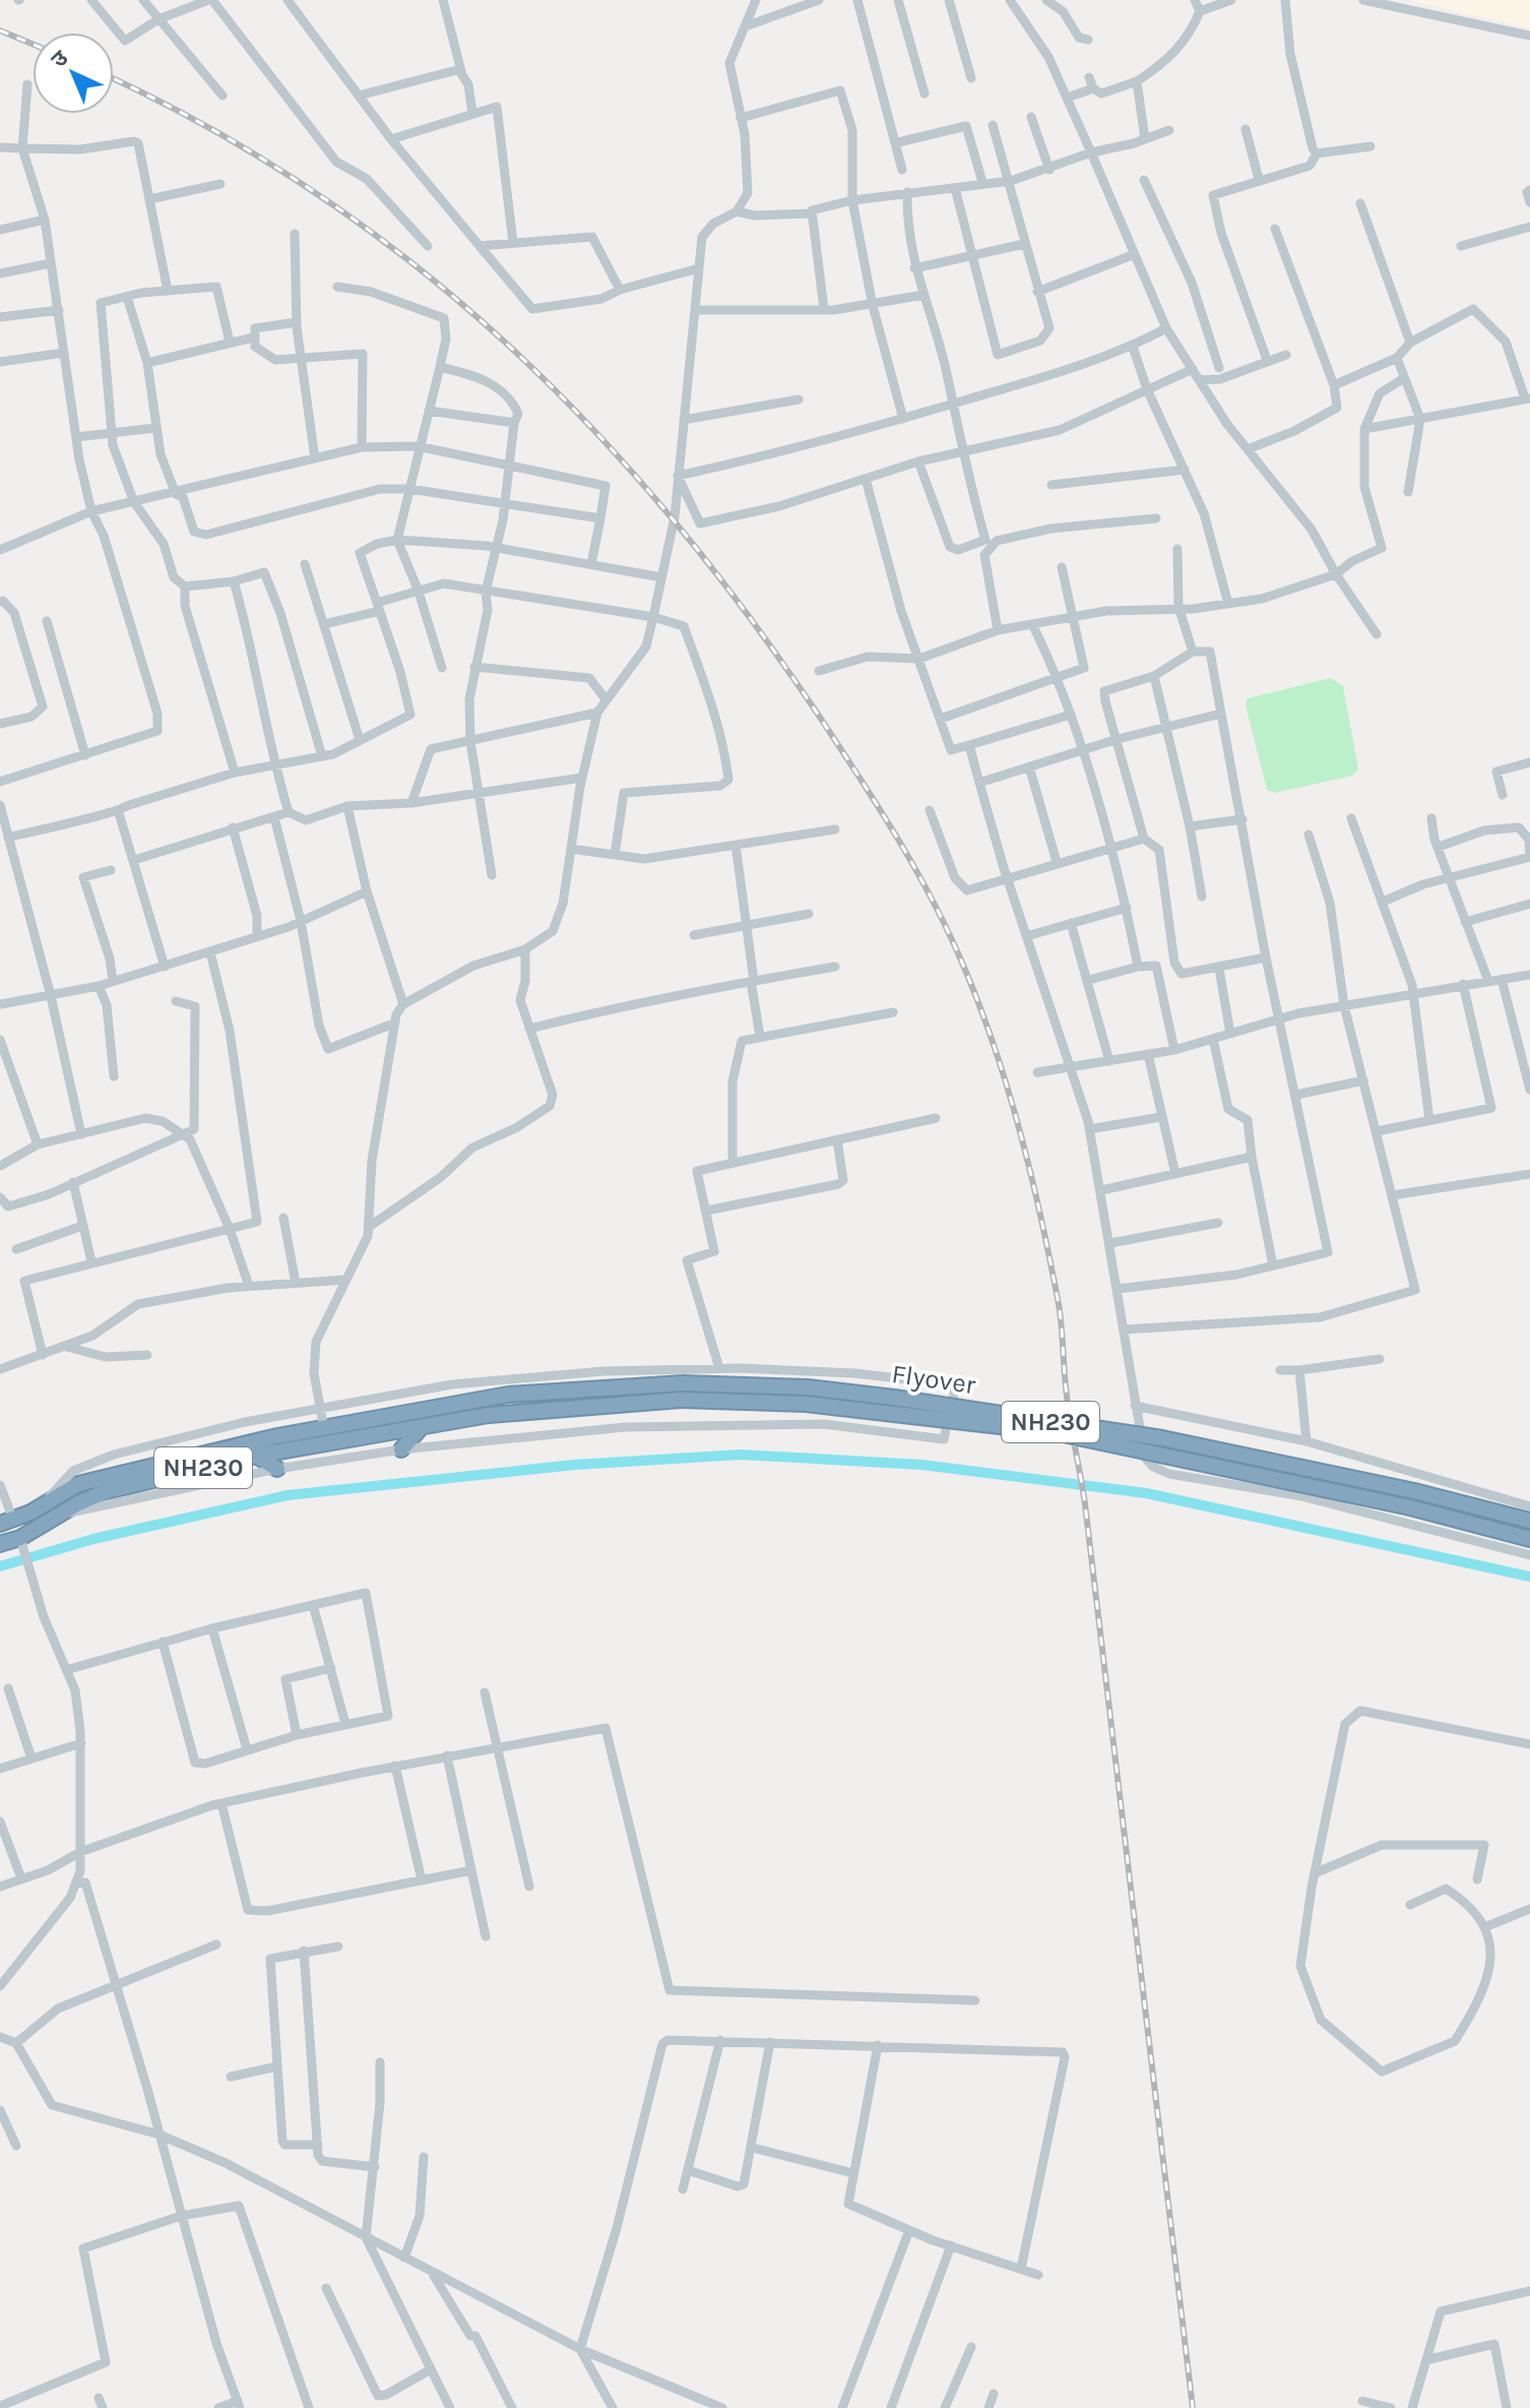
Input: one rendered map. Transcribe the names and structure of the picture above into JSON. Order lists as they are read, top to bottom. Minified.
{"streets":{"highway":["Flyover","NH230"]},"crossings":[["Flyover","NH230"]],"north":"top left"}
